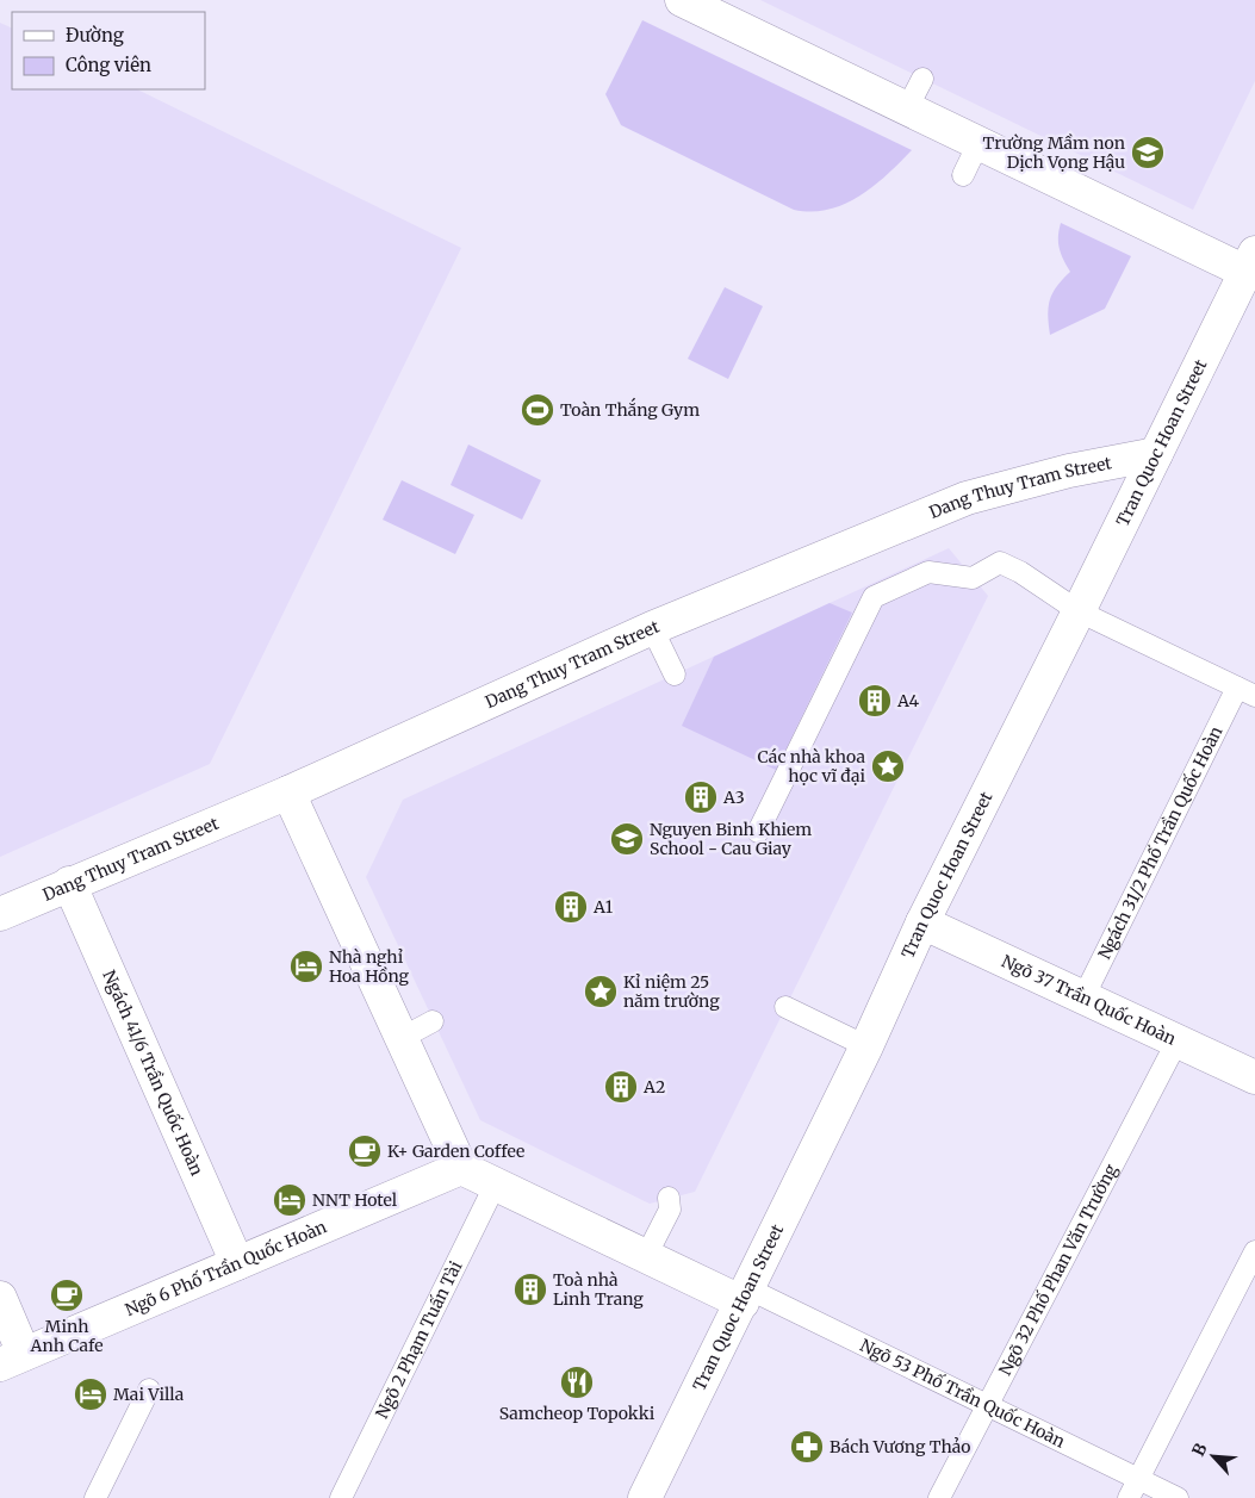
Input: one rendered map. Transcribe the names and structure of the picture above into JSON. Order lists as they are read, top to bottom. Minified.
{"streets":{"street":["Tran Quoc Hoan Street","Dang Thuy Tram Street","Ngõ 37 Trần Quốc Hoàn","Ngách 41/6 Trần Quốc Hoàn","Ngõ 6 Phố Trần Quốc Hoàn"],"lane":["Ngách 31/2 Phố Trần Quốc Hoàn","Ngõ 32 Phố Phan Văn Trường","Ngõ 2 Phạm Tuấn Tài","Ngõ 53 Phố Trần Quốc Hoàn"]},"crossings":[["Tran Quoc Hoan Street","Dang Thuy Tram Street"],["Tran Quoc Hoan Street","Ngõ 37 Trần Quốc Hoàn"],["Tran Quoc Hoan Street","Ngõ 53 Phố Trần Quốc Hoàn"],["Dang Thuy Tram Street","Ngách 41/6 Trần Quốc Hoàn"],["Ngách 31/2 Phố Trần Quốc Hoàn","Ngõ 37 Trần Quốc Hoàn"],["Ngõ 37 Trần Quốc Hoàn","Ngõ 32 Phố Phan Văn Trường"],["Ngách 41/6 Trần Quốc Hoàn","Ngõ 6 Phố Trần Quốc Hoàn"],["Ngõ 32 Phố Phan Văn Trường","Ngõ 53 Phố Trần Quốc Hoàn"]],"places":{"school or university":["Trường Mầm non Dịch Vọng Hậu","Nguyen Binh Khiem School - Cau Giay"],"sports":["Toàn Thắng Gym"],"building":["A4","A3","A1","A2","Toà nhà Linh Trang"],"place":["Các nhà khoa học vĩ đại","Kỉ niệm 25 năm trường"],"hotel":["Nhà nghỉ Hoa Hồng","NNT Hotel","Mai Villa"],"cafe":["K+ Garden Coffee","Minh Anh Cafe"],"restaurant":["Samcheop Topokki"],"pharmacy":["Bách Vương Thảo"]},"legend":["Đường","Công viên"],"north":"top left"}
